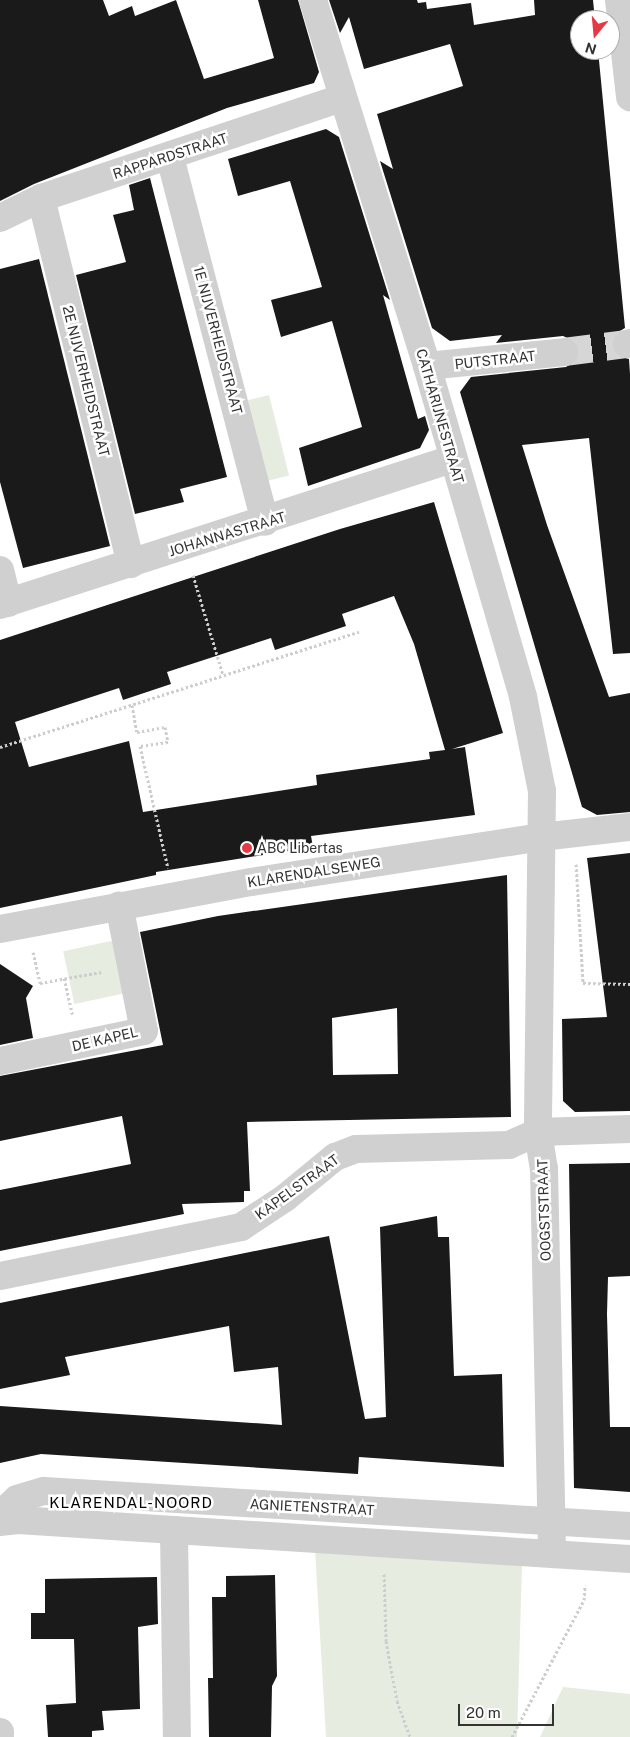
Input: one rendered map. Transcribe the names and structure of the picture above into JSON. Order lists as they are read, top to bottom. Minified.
{"streets":{"street":["RAPPARDSTRAAT","1E NIJVERHEIDSTRAAT","PUTSTRAAT","2E NIJVERHEIDSTRAAT","CATHARIJNESTRAAT","JOHANNASTRAAT","KLARENDALSEWEG","DE KAPEL","KAPELSTRAAT","OOGSTSTRAAT","AGNIETENSTRAAT"]},"crossings":[["RAPPARDSTRAAT","1E NIJVERHEIDSTRAAT"],["RAPPARDSTRAAT","2E NIJVERHEIDSTRAAT"],["RAPPARDSTRAAT","CATHARIJNESTRAAT"],["1E NIJVERHEIDSTRAAT","JOHANNASTRAAT"],["PUTSTRAAT","CATHARIJNESTRAAT"],["2E NIJVERHEIDSTRAAT","JOHANNASTRAAT"],["CATHARIJNESTRAAT","JOHANNASTRAAT"],["CATHARIJNESTRAAT","KLARENDALSEWEG"],["CATHARIJNESTRAAT","OOGSTSTRAAT"],["KLARENDALSEWEG","DE KAPEL"],["KLARENDALSEWEG","OOGSTSTRAAT"],["KAPELSTRAAT","OOGSTSTRAAT"],["OOGSTSTRAAT","AGNIETENSTRAAT"]],"districts":["KLARENDAL-NOORD"],"places":["ABC Libertas"],"scale_bar":"20 m","north":"bottom"}
